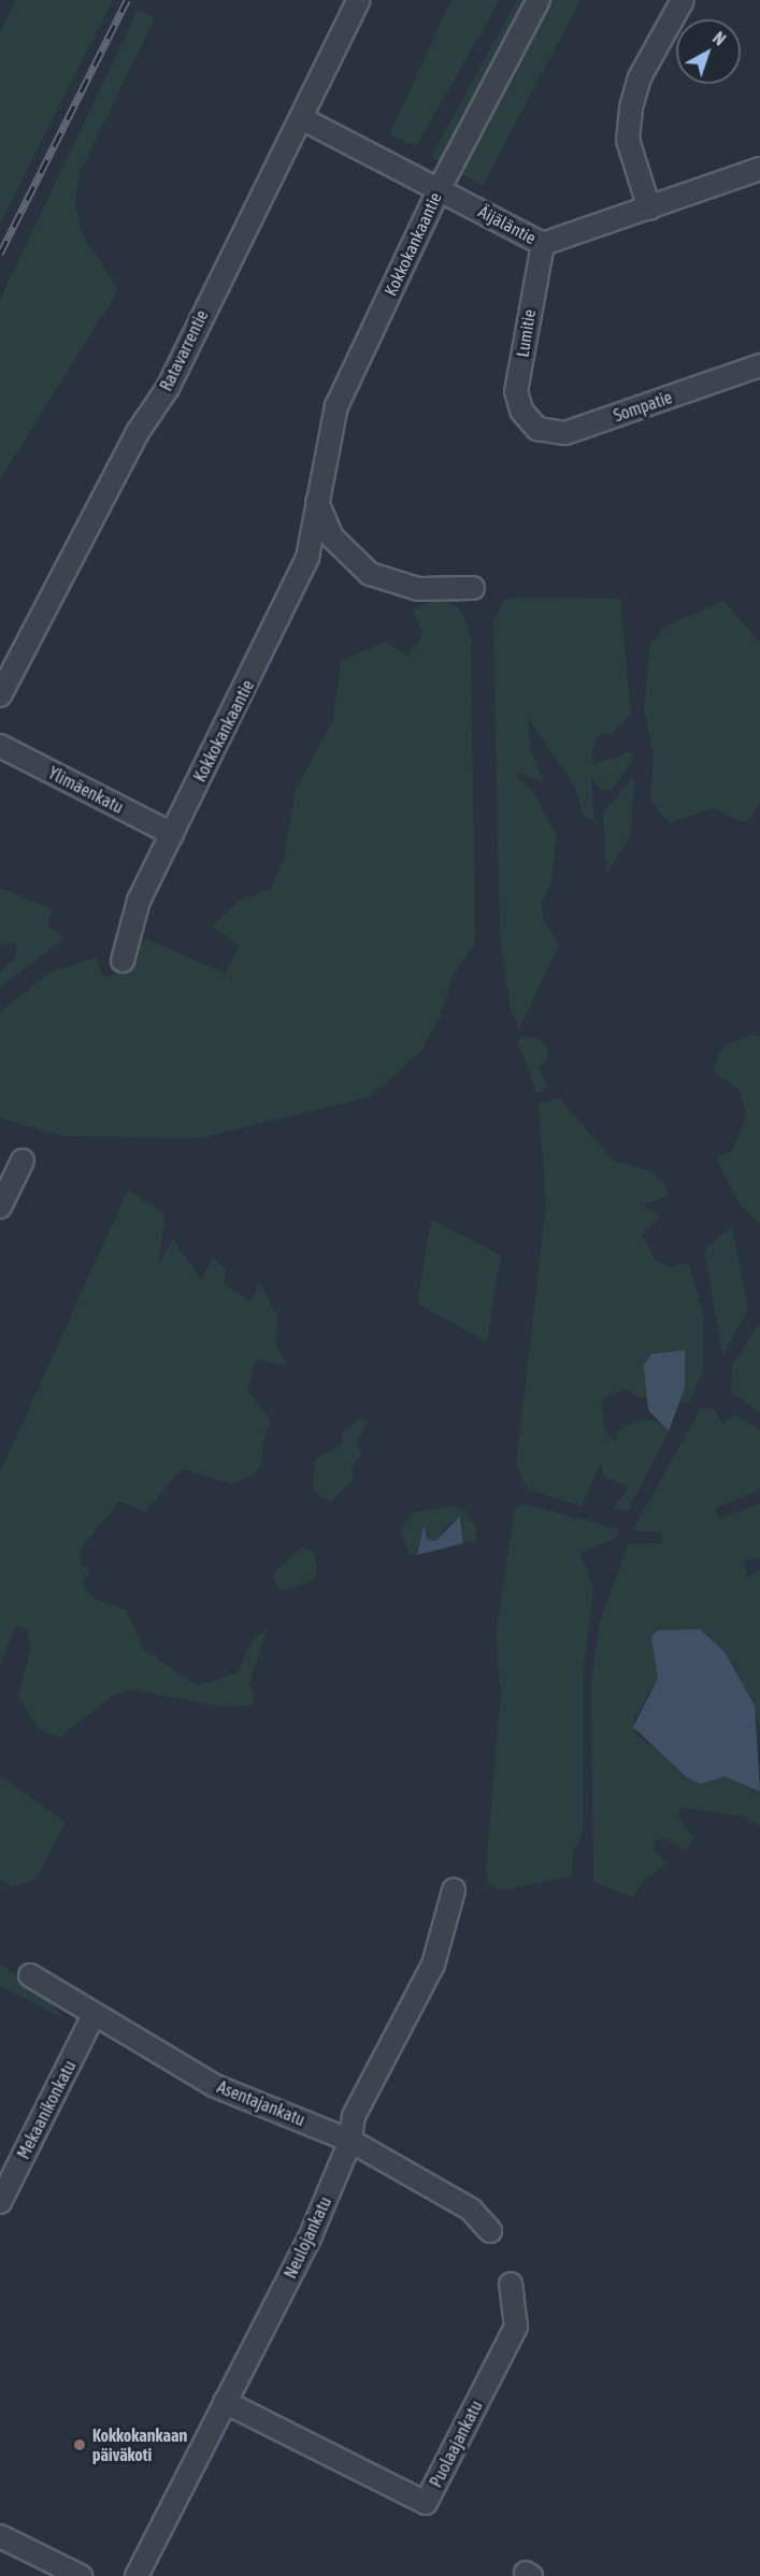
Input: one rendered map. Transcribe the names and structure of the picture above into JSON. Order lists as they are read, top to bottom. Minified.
{"streets":{"street":["Äijäläntie","Kokkokankaantie","Lumitie","Ratavarrentie","Sompatie","Ylimäenkatu","Asentajankatu","Mekaanikonkatu","Neulojankatu","Puolaajankatu"]},"crossings":[["Äijäläntie","Kokkokankaantie"],["Äijäläntie","Lumitie"],["Äijäläntie","Ratavarrentie"],["Kokkokankaantie","Ylimäenkatu"],["Lumitie","Sompatie"],["Asentajankatu","Mekaanikonkatu"],["Asentajankatu","Neulojankatu"],["Neulojankatu","Puolaajankatu"]],"places":["Kokkokankaan päiväkoti"],"north":"top right"}
